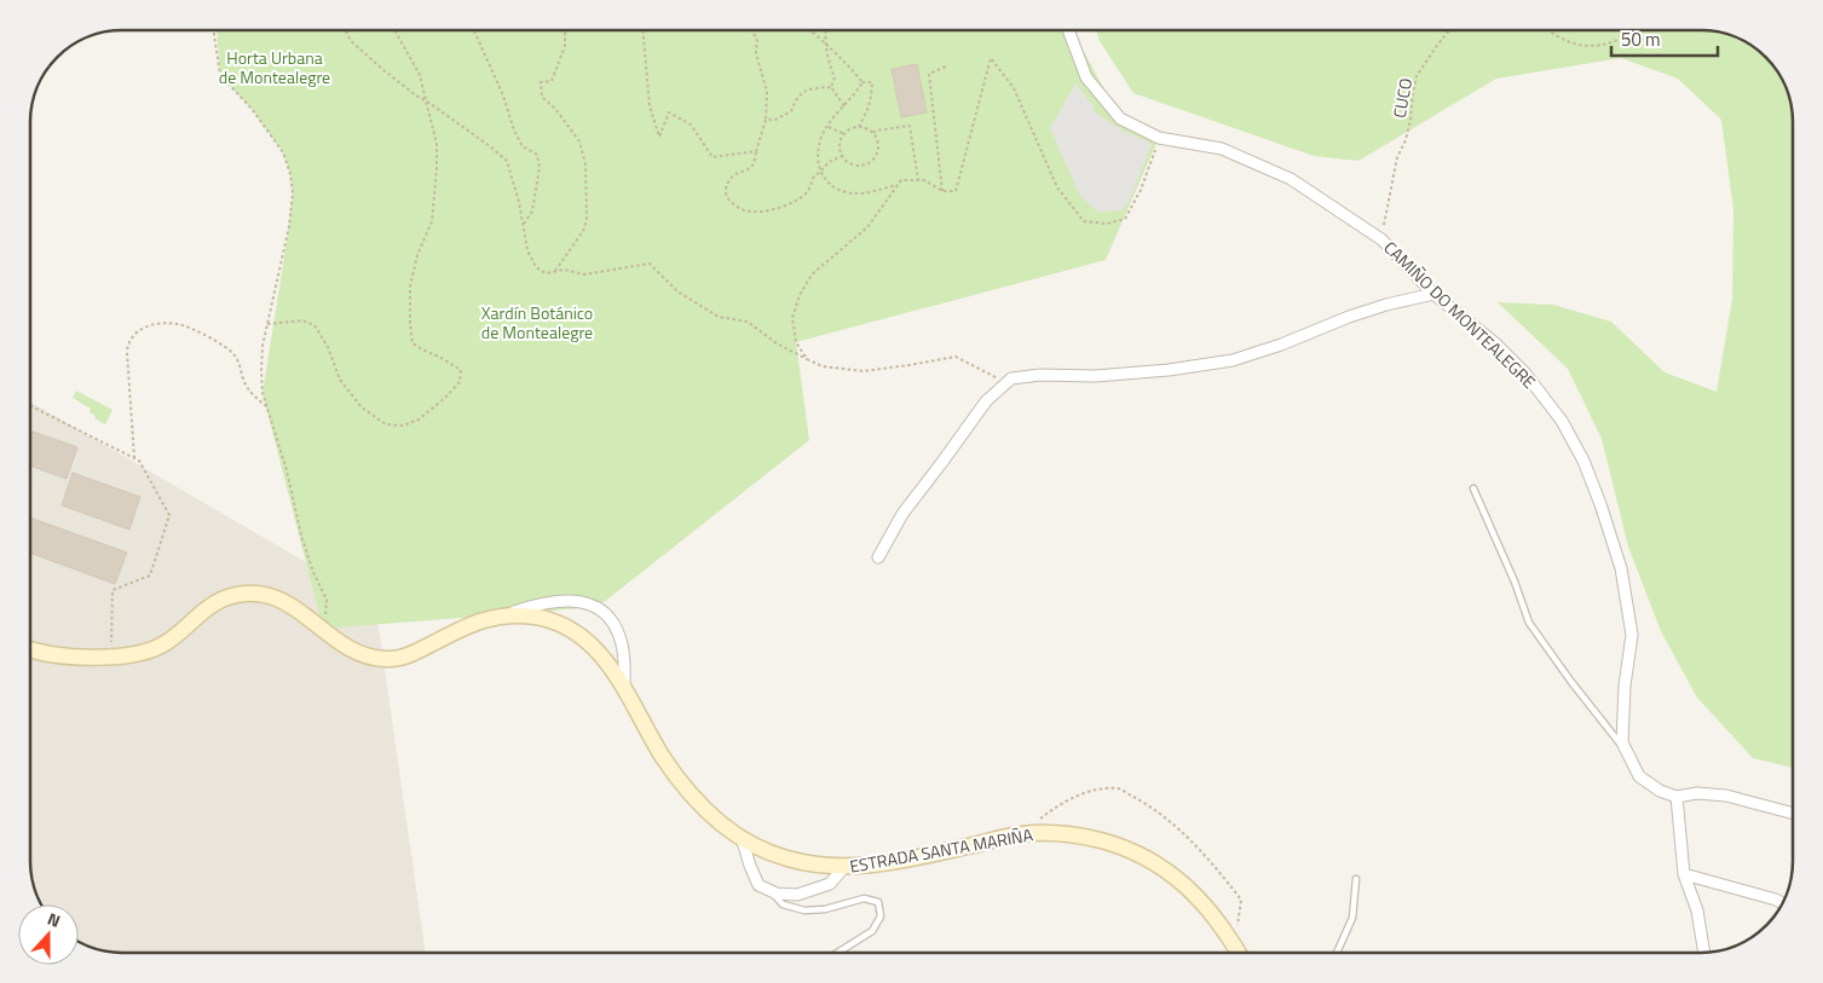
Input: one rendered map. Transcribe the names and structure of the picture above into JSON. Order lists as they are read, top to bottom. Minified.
{"streets":{"main road":["ESTRADA SANTA MARIÑA"],"street":["CAMIÑO DO MONTEALEGRE"],"path":["CUCO"]},"crossings":[["CUCO","CAMIÑO DO MONTEALEGRE"]],"parks":["Horta Urbana de Montealegre","Xardín Botánico de Montealegre"],"scale_bar":"50 m","north":"top"}
